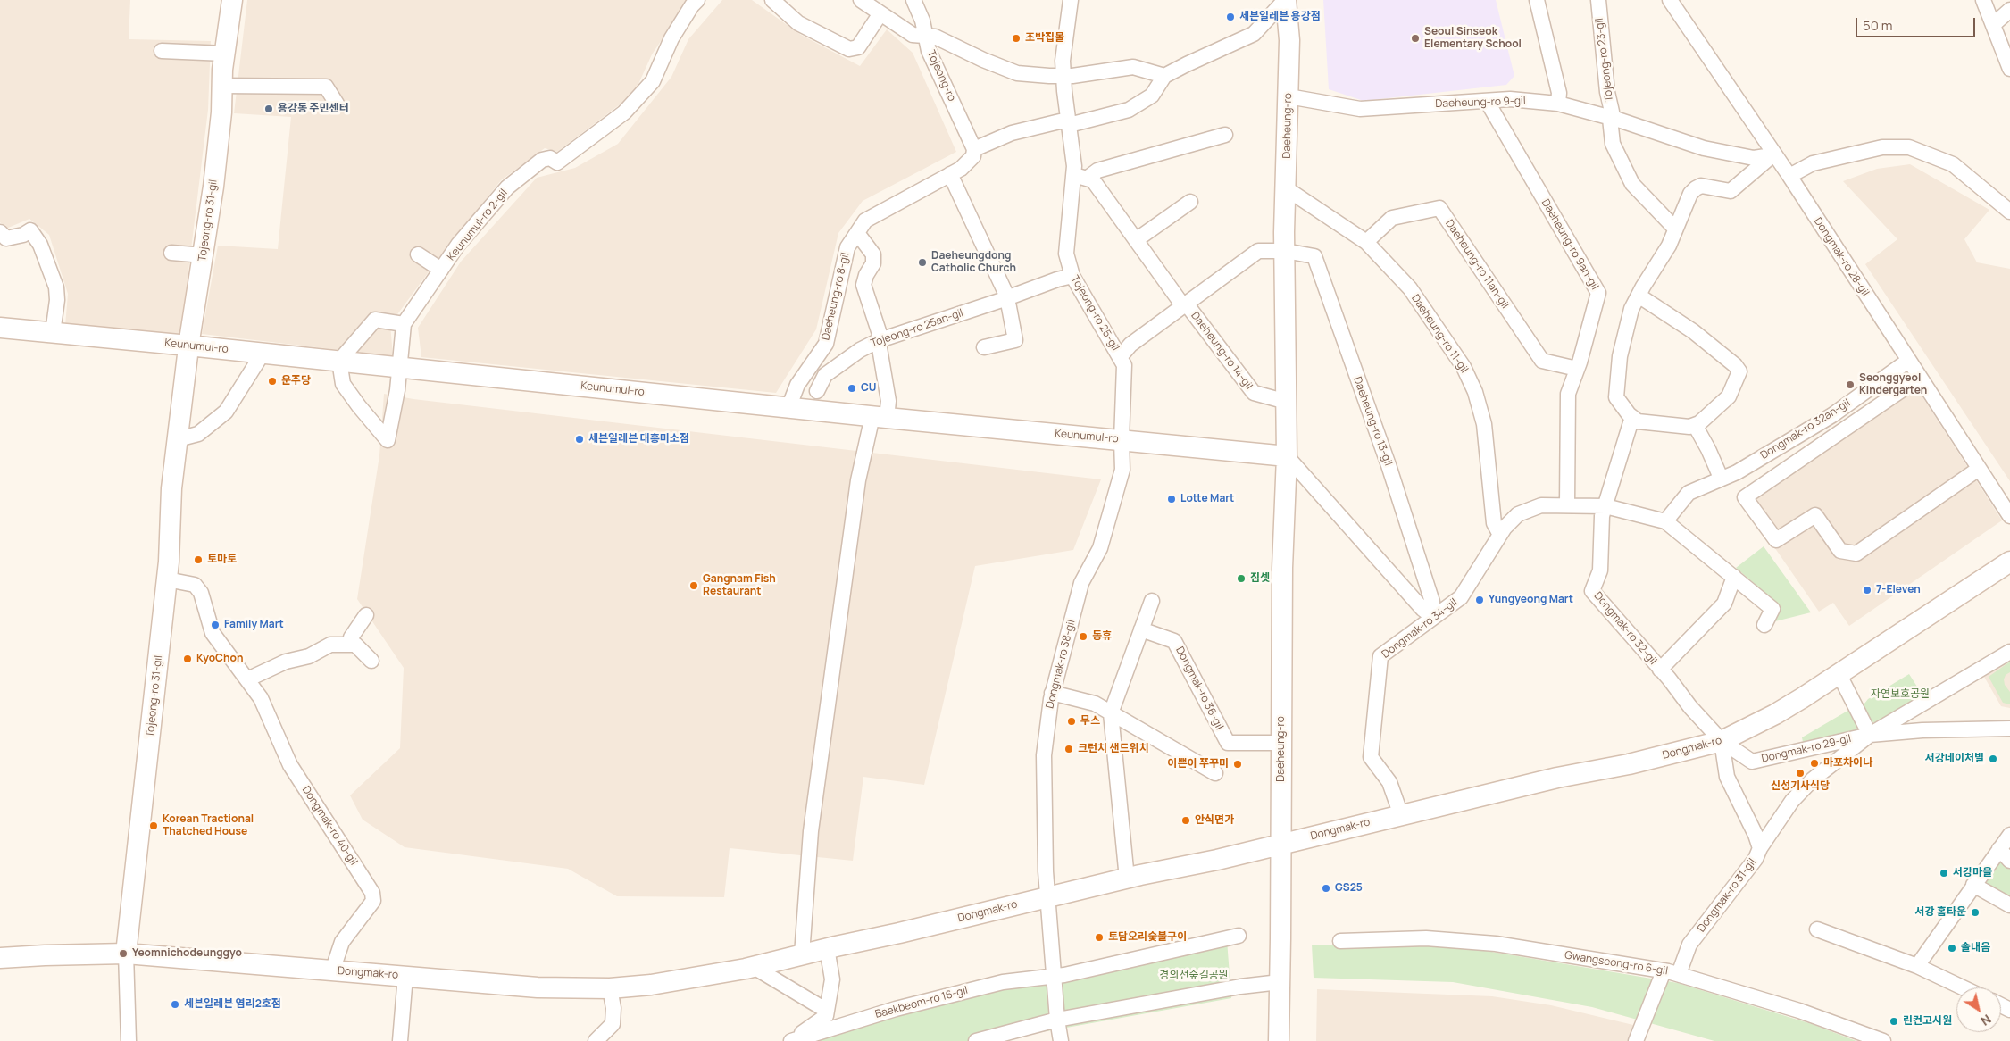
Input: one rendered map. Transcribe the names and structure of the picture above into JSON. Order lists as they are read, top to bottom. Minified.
{"streets":{"main road":["Daeheung-ro","Tojeong-ro 31-gil","Keunumul-ro","Dongmak-ro"],"street":["Tojeong-ro 23-gil","Tojeong-ro","Daeheung-ro 9-gil","Keunumul-ro 2-gil","Daeheung-ro 9an-gil","Dongmak-ro 28-gil","Daeheung-ro 11an-gil","Daeheung-ro 8-gil","Tojeong-ro 25-gil","Tojeong-ro 25an-gil","Daeheung-ro 11-gil","Daeheung-ro 14-gil","Daeheung-ro 13-gil","Dongmak-ro 32an-gil","Dongmak-ro 34-gil","Dongmak-ro 32-gil","Dongmak-ro 38-gil","Dongmak-ro 36-gil","Dongmak-ro 29-gil","Dongmak-ro 40-gil","Dongmak-ro 31-gil","Gwangseong-ro 6-gil","Baekbeom-ro 16-gil"]},"crossings":[["Tojeong-ro 23-gil","Daeheung-ro 9-gil"],["Tojeong-ro","Daeheung-ro 8-gil"],["Daeheung-ro 9-gil","Daeheung-ro"],["Daeheung-ro 9-gil","Daeheung-ro 9an-gil"],["Daeheung-ro 9-gil","Dongmak-ro 28-gil"],["Daeheung-ro","Daeheung-ro 11-gil"],["Daeheung-ro","Keunumul-ro"],["Daeheung-ro","Daeheung-ro 14-gil"],["Daeheung-ro","Daeheung-ro 13-gil"],["Daeheung-ro","Dongmak-ro 36-gil"],["Daeheung-ro","Dongmak-ro"],["Tojeong-ro 31-gil","Keunumul-ro"],["Tojeong-ro 31-gil","Dongmak-ro"],["Tojeong-ro 31-gil","Dongmak-ro 40-gil"],["Daeheung-ro 9an-gil","Daeheung-ro 11an-gil"],["Daeheung-ro 9an-gil","Dongmak-ro 34-gil"],["Dongmak-ro 28-gil","Dongmak-ro 32an-gil"],["Daeheung-ro 11an-gil","Daeheung-ro 11-gil"],["Daeheung-ro 8-gil","Tojeong-ro 25an-gil"],["Daeheung-ro 8-gil","Keunumul-ro"],["Tojeong-ro 25-gil","Tojeong-ro 25an-gil"],["Tojeong-ro 25-gil","Keunumul-ro"],["Tojeong-ro 25-gil","Daeheung-ro 14-gil"],["Tojeong-ro 25-gil","Dongmak-ro 38-gil"],["Daeheung-ro 11-gil","Dongmak-ro 34-gil"],["Keunumul-ro","Dongmak-ro 38-gil"],["Daeheung-ro 13-gil","Dongmak-ro 34-gil"],["Dongmak-ro 34-gil","Dongmak-ro 32-gil"],["Dongmak-ro 34-gil","Dongmak-ro"],["Dongmak-ro 32-gil","Dongmak-ro"],["Dongmak-ro 32-gil","Dongmak-ro 29-gil"],["Dongmak-ro 32-gil","Dongmak-ro 31-gil"],["Dongmak-ro 38-gil","Dongmak-ro"],["Dongmak-ro","Dongmak-ro 29-gil"],["Dongmak-ro","Dongmak-ro 40-gil"],["Dongmak-ro","Dongmak-ro 31-gil"],["Dongmak-ro 29-gil","Dongmak-ro 31-gil"],["Dongmak-ro 31-gil","Gwangseong-ro 6-gil"]],"parks":["자연보호공원","경의선숲길공원"],"places":["세븐일레븐 용강점","조박집몰","Seoul Sinseok Elementary School","용강동 주민센터","Daeheungdong Catholic Church","운주당","Seonggyeol Kindergarten","CU","세븐일레븐 대흥미소점","Lotte Mart","토마토","짐셋","Gangnam Fish Restaurant","7-Eleven","Yungyeong Mart","Family Mart","동휴","KyoChon","무스","크런치 샌드위치","서강네이처빌","마포차이나","이쁜이 쭈꾸미","신성기사식당","안식면가","Korean Tractional Thatched House","서강마을","GS25","서강 홈타운","토담오리숯불구이","솔내음","Yeomnichodeunggyo","세븐일레븐 염리2호점","린컨고시원"],"scale_bar":"50 m","north":"bottom right"}
